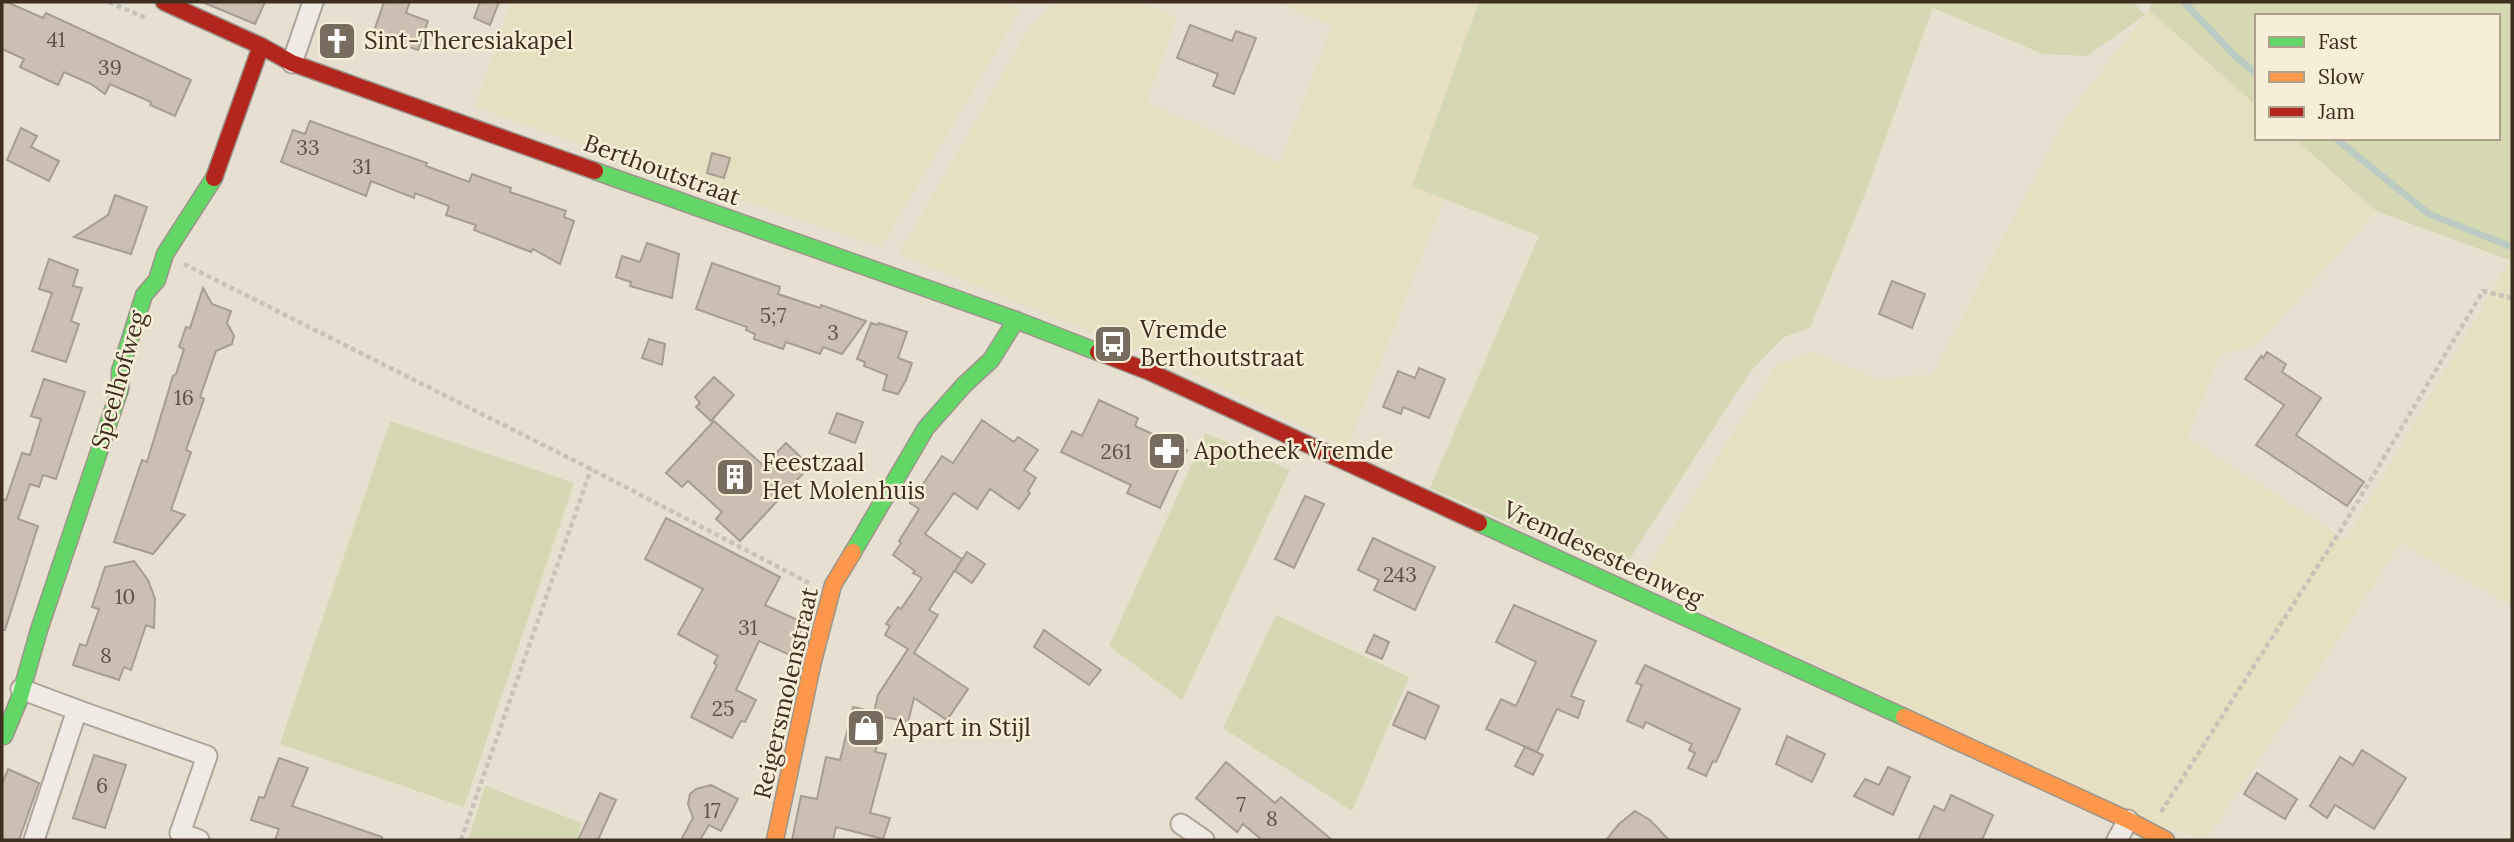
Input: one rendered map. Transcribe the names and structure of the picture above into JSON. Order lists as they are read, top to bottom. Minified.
{"streets":{"street":["Berthoutstraat","Speelhofweg","Vremdesesteenweg","Reigersmolenstraat"]},"crossings":[["Berthoutstraat","Speelhofweg"],["Berthoutstraat","Vremdesesteenweg"],["Berthoutstraat","Reigersmolenstraat"],["Vremdesesteenweg","Reigersmolenstraat"]],"places":{"church":["Sint-Theresiakapel"],"bus stop":["Vremde Berthoutstraat"],"pharmacy":["Apotheek Vremde"],"building":["Feestzaal Het Molenhuis"],"shop":["Apart in Stijl"]},"house_numbers":["41","39","33","31","5;7","3","16","261","243","10","31","8","25","6","7","17","8"],"legend":["Fast","Slow","Jam"]}
